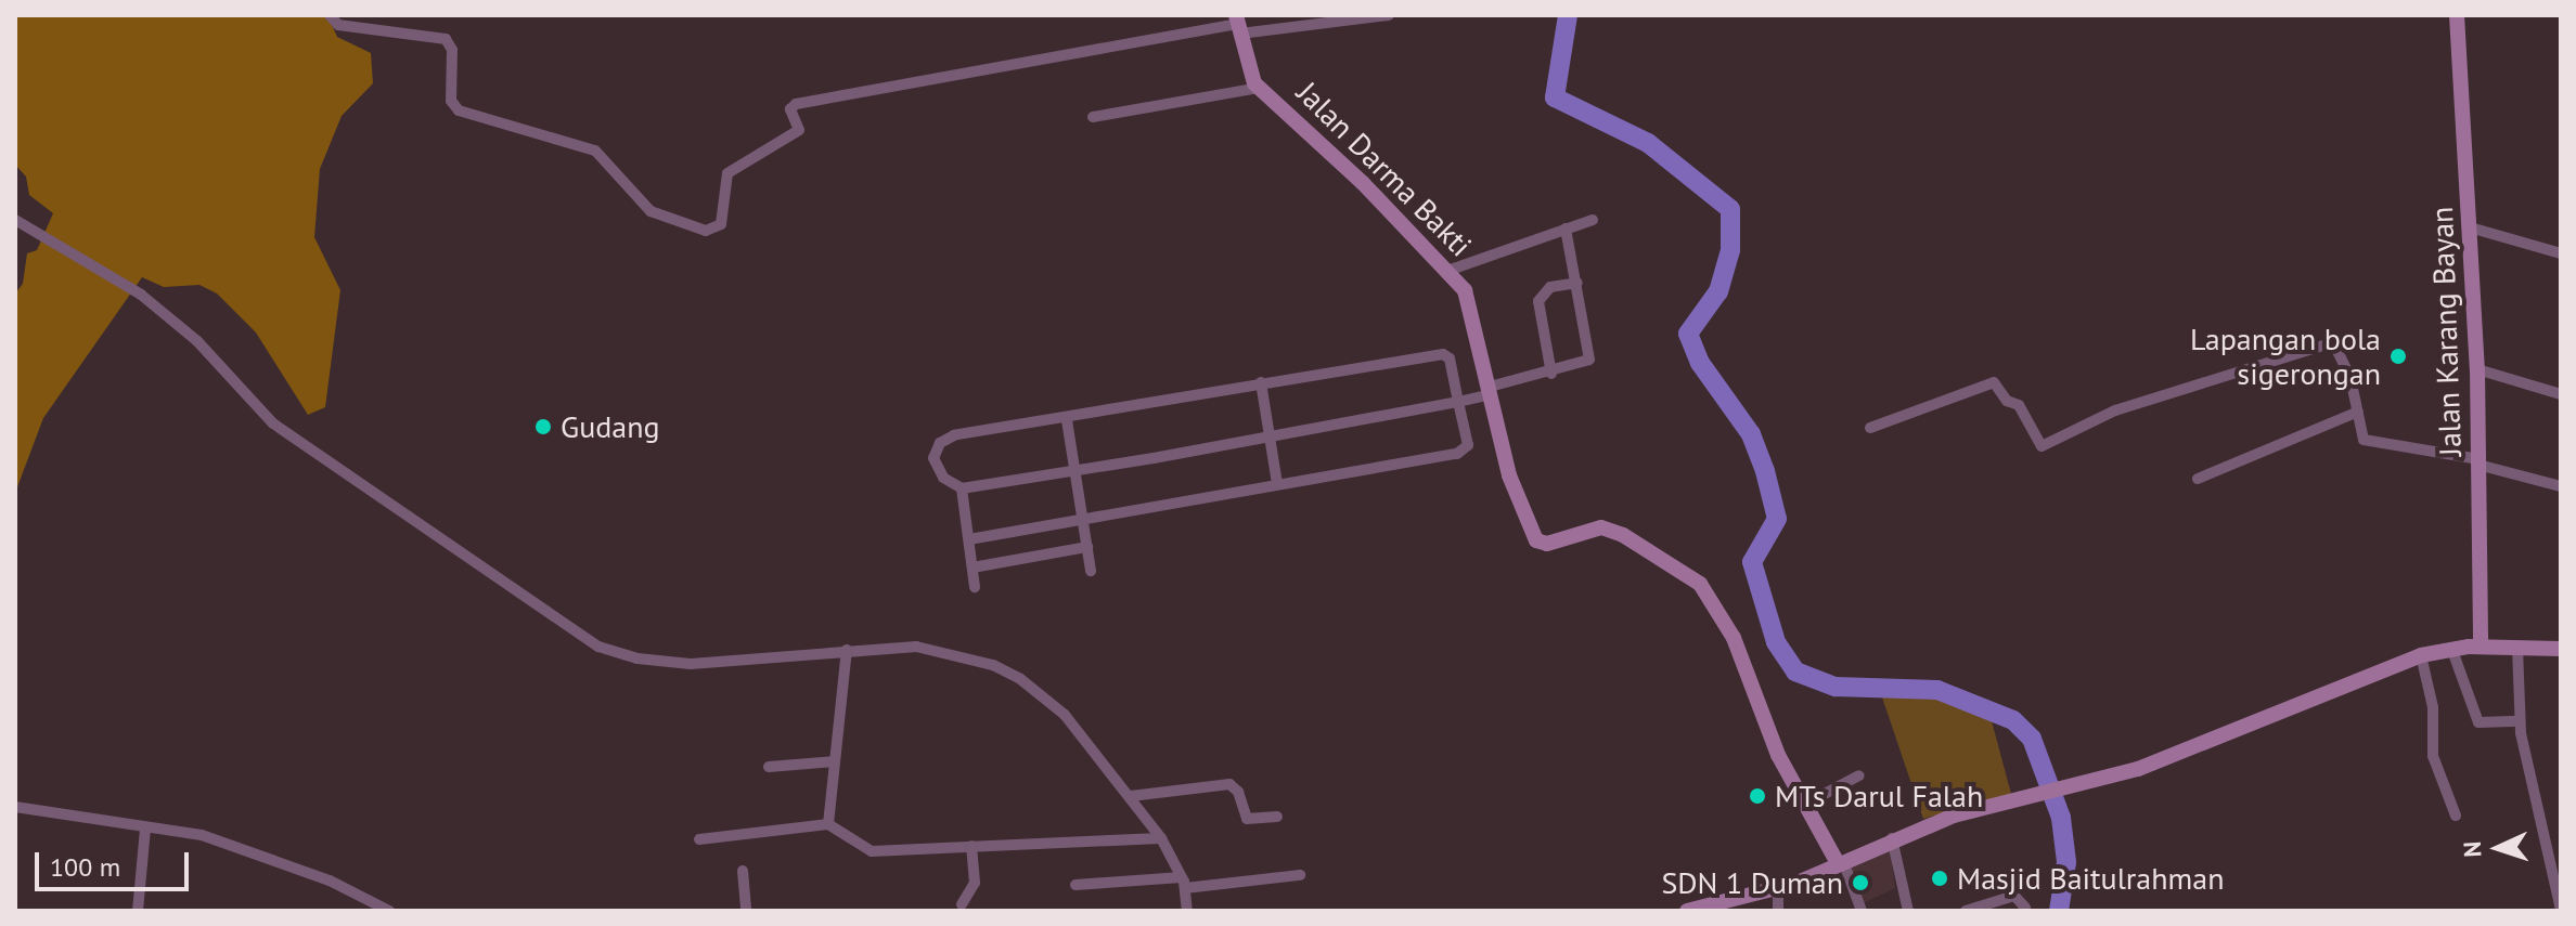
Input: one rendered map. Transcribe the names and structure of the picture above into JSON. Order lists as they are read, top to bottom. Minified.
{"streets":{"street":["Jalan Darma Bakti","Jalan Karang Bayan"]},"places":["Lapangan bola sigerongan","Gudang","MTs Darul Falah","Masjid Baitulrahman","SDN 1 Duman"],"scale_bar":"100 m","north":"left"}
